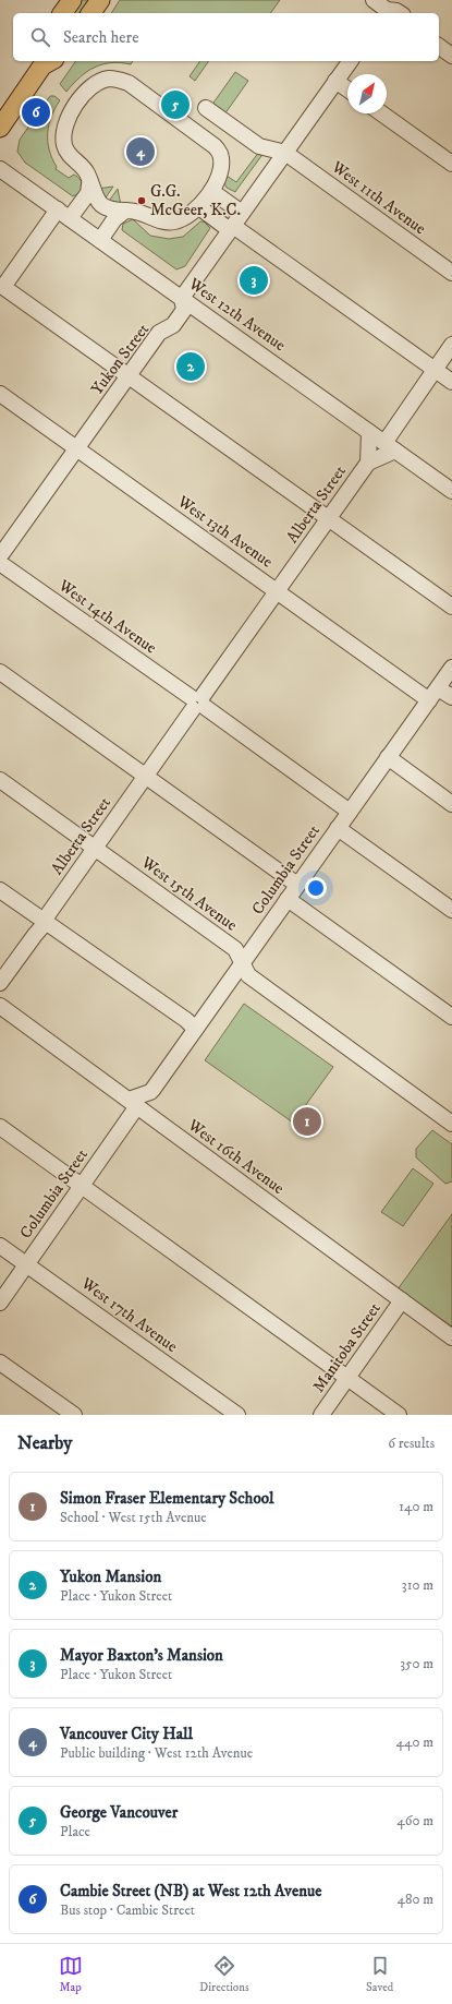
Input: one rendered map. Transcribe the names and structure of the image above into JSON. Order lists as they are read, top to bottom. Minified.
{"streets":{"street":["West 11th Avenue","West 12th Avenue","Yukon Street","Alberta Street","West 13th Avenue","West 14th Avenue","Columbia Street","West 15th Avenue","West 16th Avenue","West 17th Avenue","Manitoba Street"]},"crossings":[["West 11th Avenue","Yukon Street"],["West 12th Avenue","Yukon Street"],["West 12th Avenue","Alberta Street"],["Yukon Street","West 13th Avenue"],["Yukon Street","West 14th Avenue"],["Alberta Street","West 13th Avenue"],["Alberta Street","West 14th Avenue"],["Alberta Street","West 15th Avenue"],["West 13th Avenue","Columbia Street"],["West 14th Avenue","Columbia Street"],["Columbia Street","West 15th Avenue"],["Columbia Street","West 16th Avenue"],["Columbia Street","West 17th Avenue"],["West 16th Avenue","Manitoba Street"]],"places":["G.G. McGeer, K.C."],"north":"top right","page":{"search":"Search here","pins":["5","6","4","3","2","1"],"heading":["Nearby","6 results"],"list":[{"mark":"1","name":"Simon Fraser Elementary School","note":"School · West 15th Avenue","value":"140 m"},{"mark":"2","name":"Yukon Mansion","note":"Place · Yukon Street","value":"310 m"},{"mark":"3","name":"Mayor Baxton's Mansion","note":"Place · Yukon Street","value":"350 m"},{"mark":"4","name":"Vancouver City Hall","note":"Public building · West 12th Avenue","value":"440 m"},{"mark":"5","name":"George Vancouver","note":"Place","value":"460 m"},{"mark":"6","name":"Cambie Street (NB) at West 12th Avenue","note":"Bus stop · Cambie Street","value":"480 m"}],"nav":["Map","Directions","Saved"]}}
